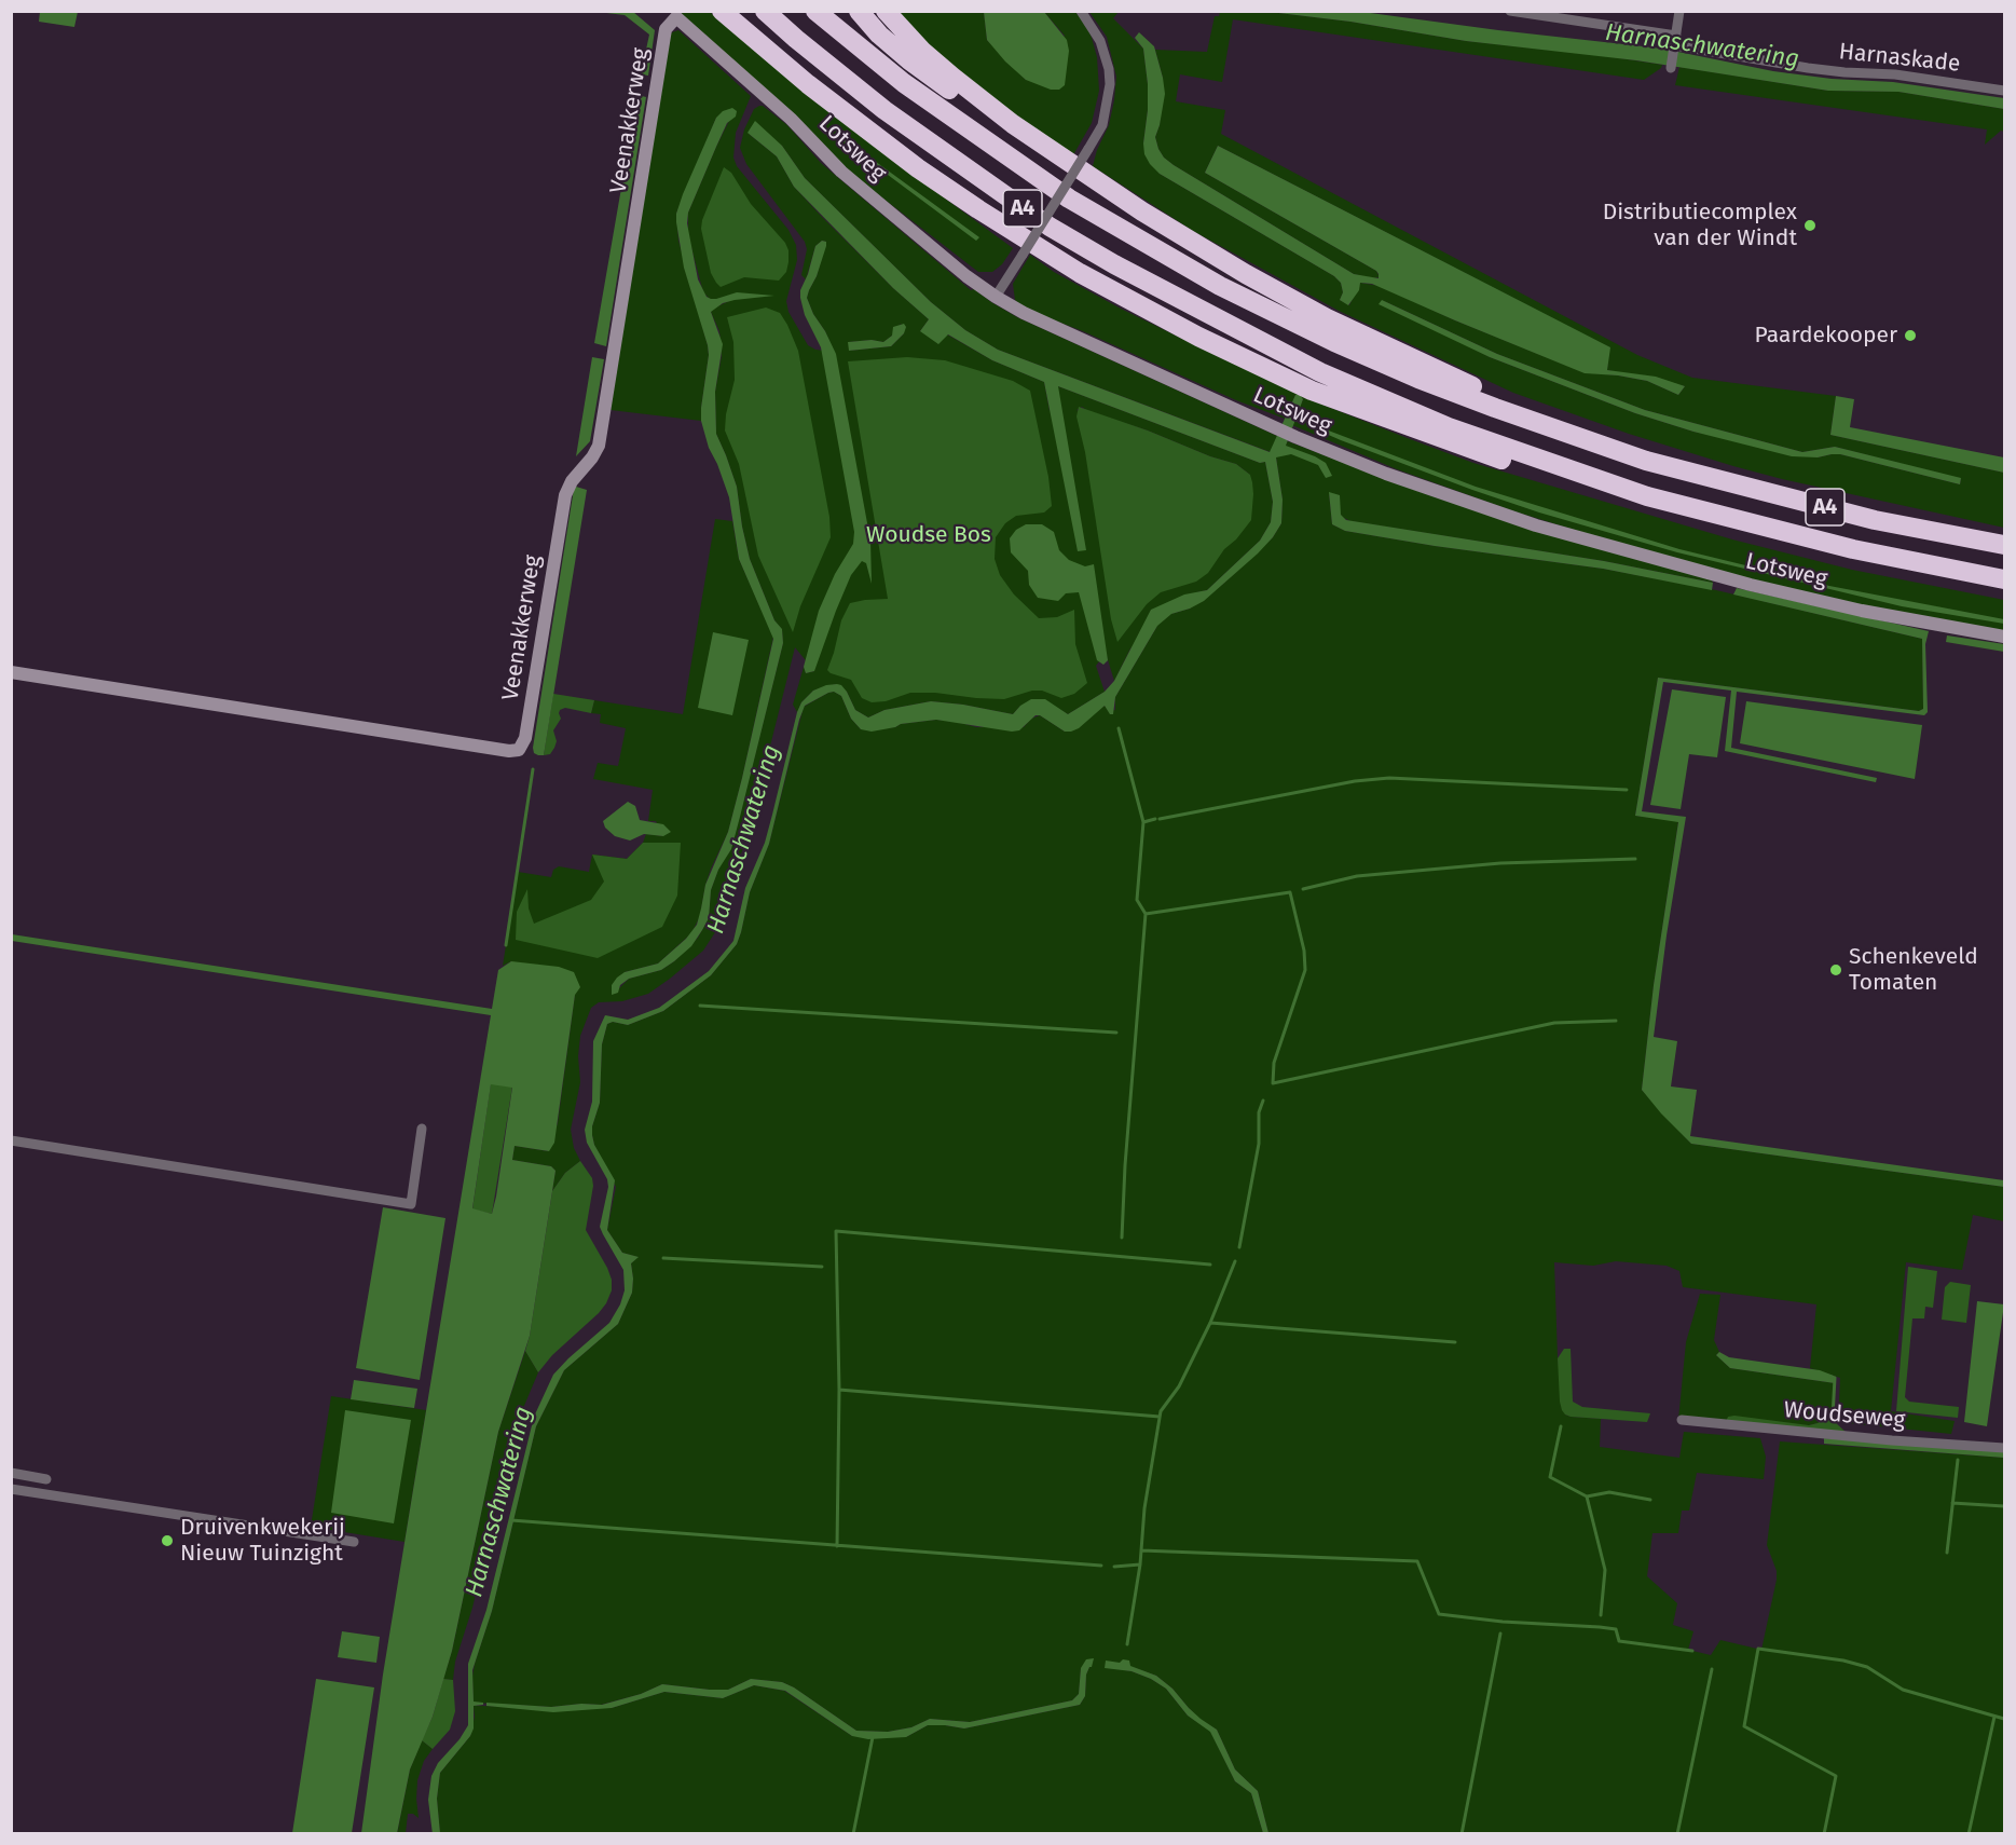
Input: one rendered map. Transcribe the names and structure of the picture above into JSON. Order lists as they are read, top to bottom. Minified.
{"streets":{"highway":["A4"],"street":["Harnaskade","Veenakkerweg","Lotsweg","Woudseweg"]},"crossings":[["Veenakkerweg","Lotsweg"]],"water":["Harnaschwatering"],"parks":["Woudse Bos"],"places":["Distributiecomplex van der Windt","Paardekooper","Schenkeveld Tomaten","Druivenkwekerij Nieuw Tuinzight"]}
